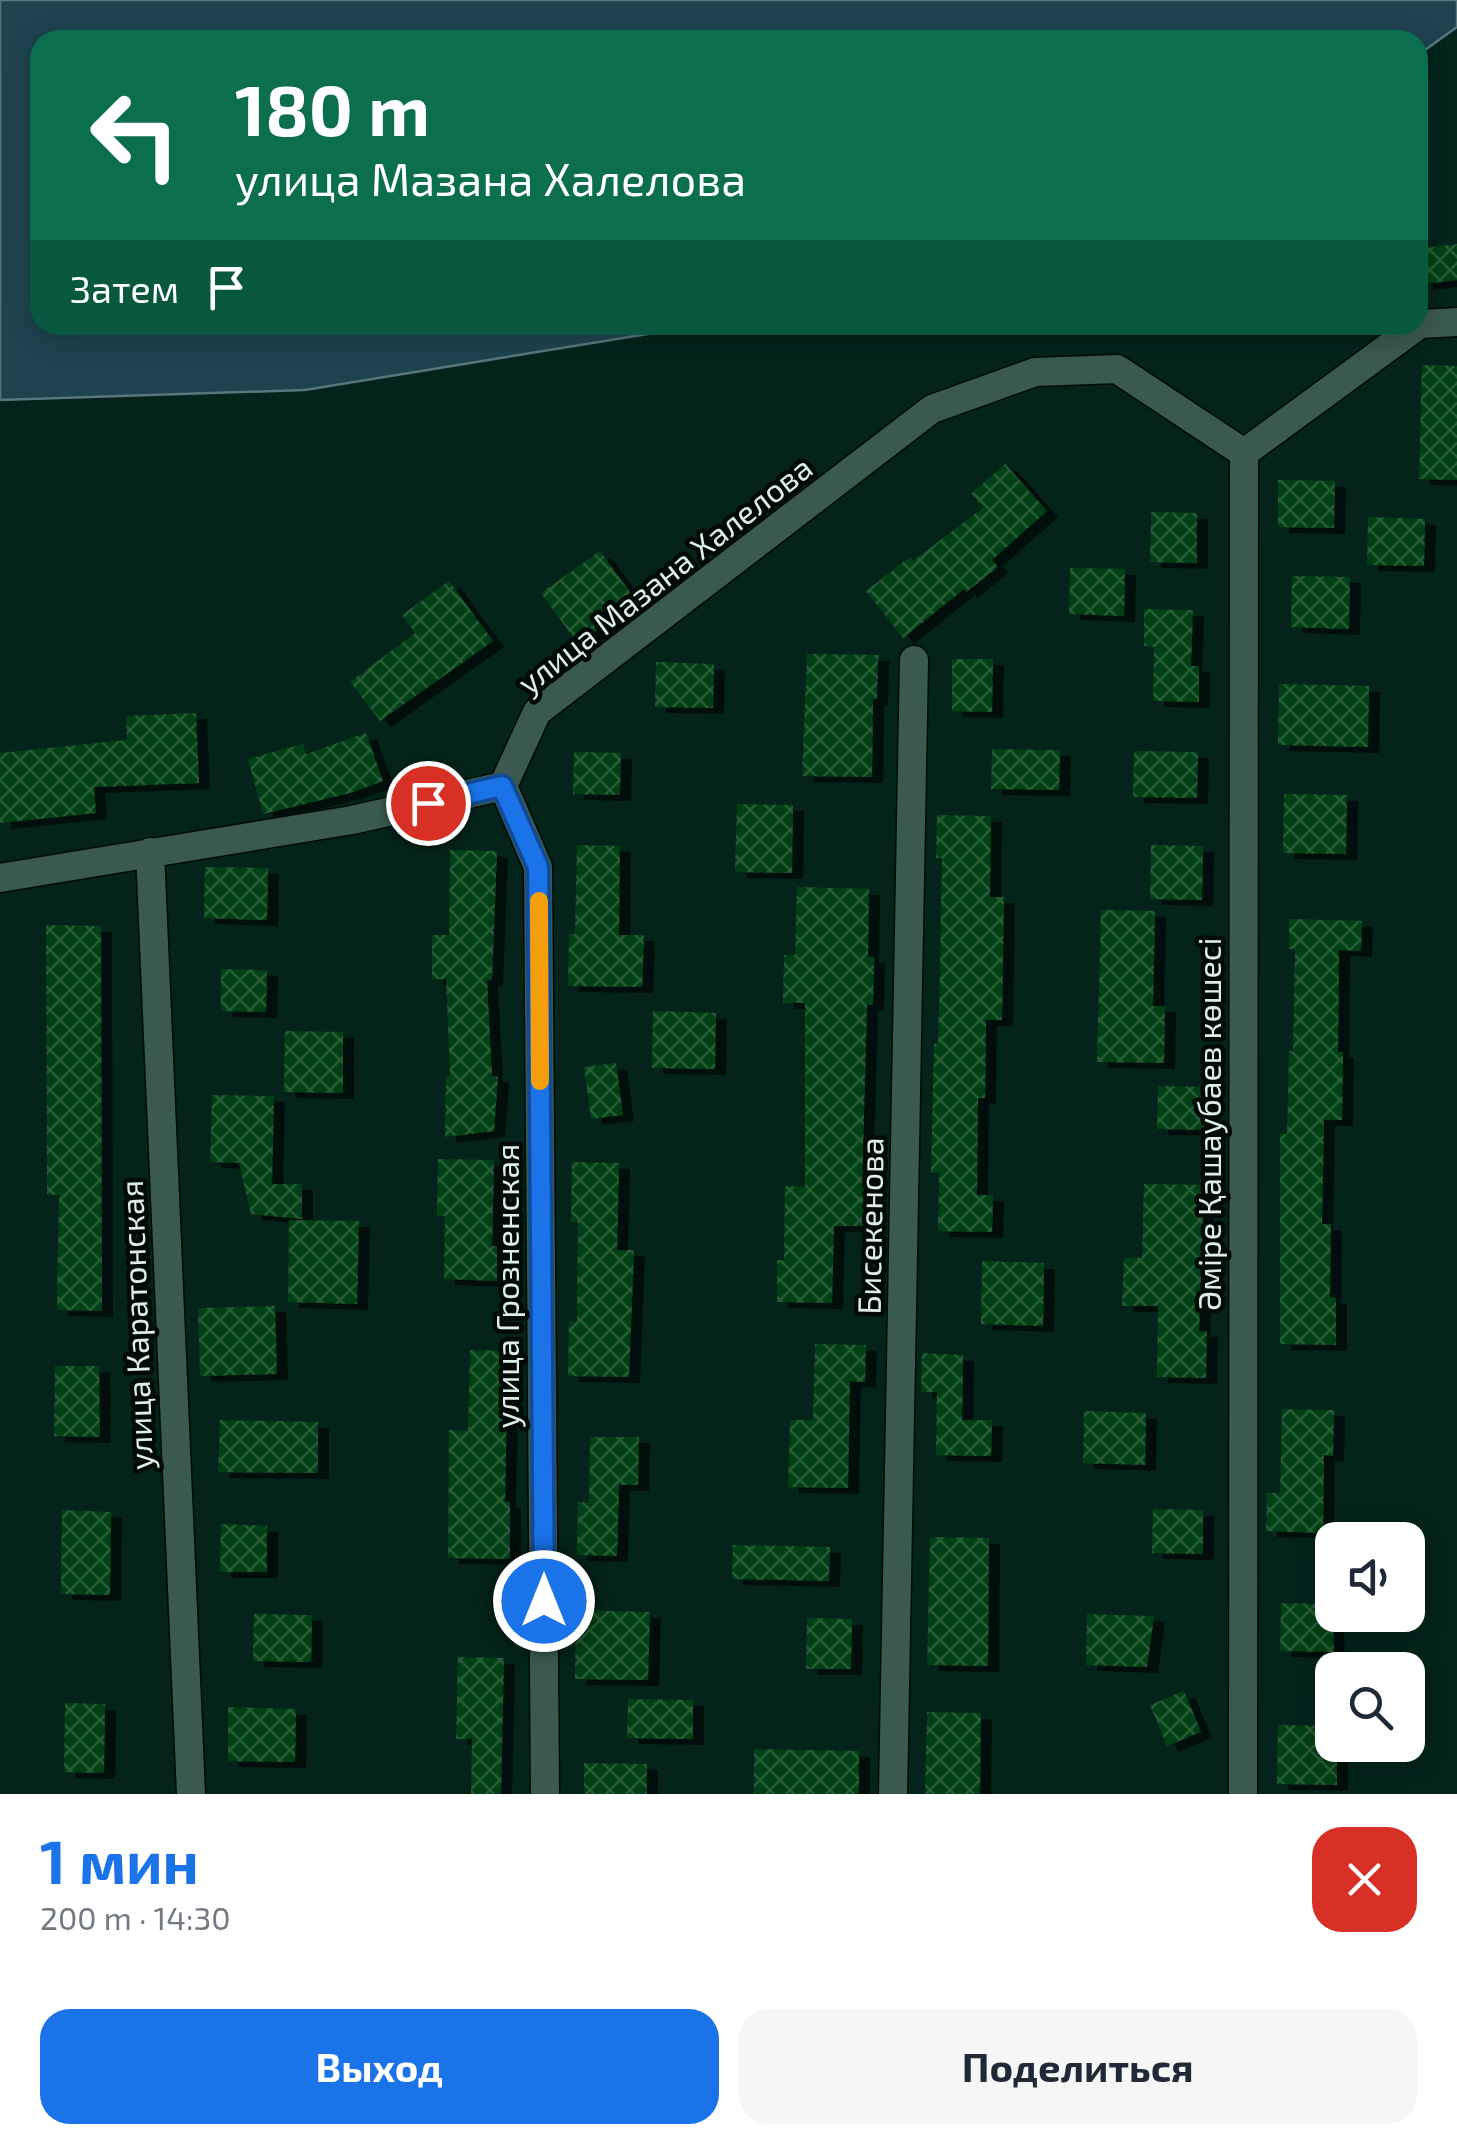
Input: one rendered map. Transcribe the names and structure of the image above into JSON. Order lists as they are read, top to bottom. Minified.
{"streets":{"street":["улица Мазана Халелова","Әміре Қашаубаев көшесі","Бисекенова","улица Грозненская","улица Каратонская"]},"crossings":[["улица Мазана Халелова","Әміре Қашаубаев көшесі"],["улица Мазана Халелова","улица Грозненская"]],"page":{"turn":["180 m","улица Мазана Халелова"],"then":"Затем","heading":["1 мин","200 m · 14:30"],"buttons":["Выход","Поделиться"]}}
